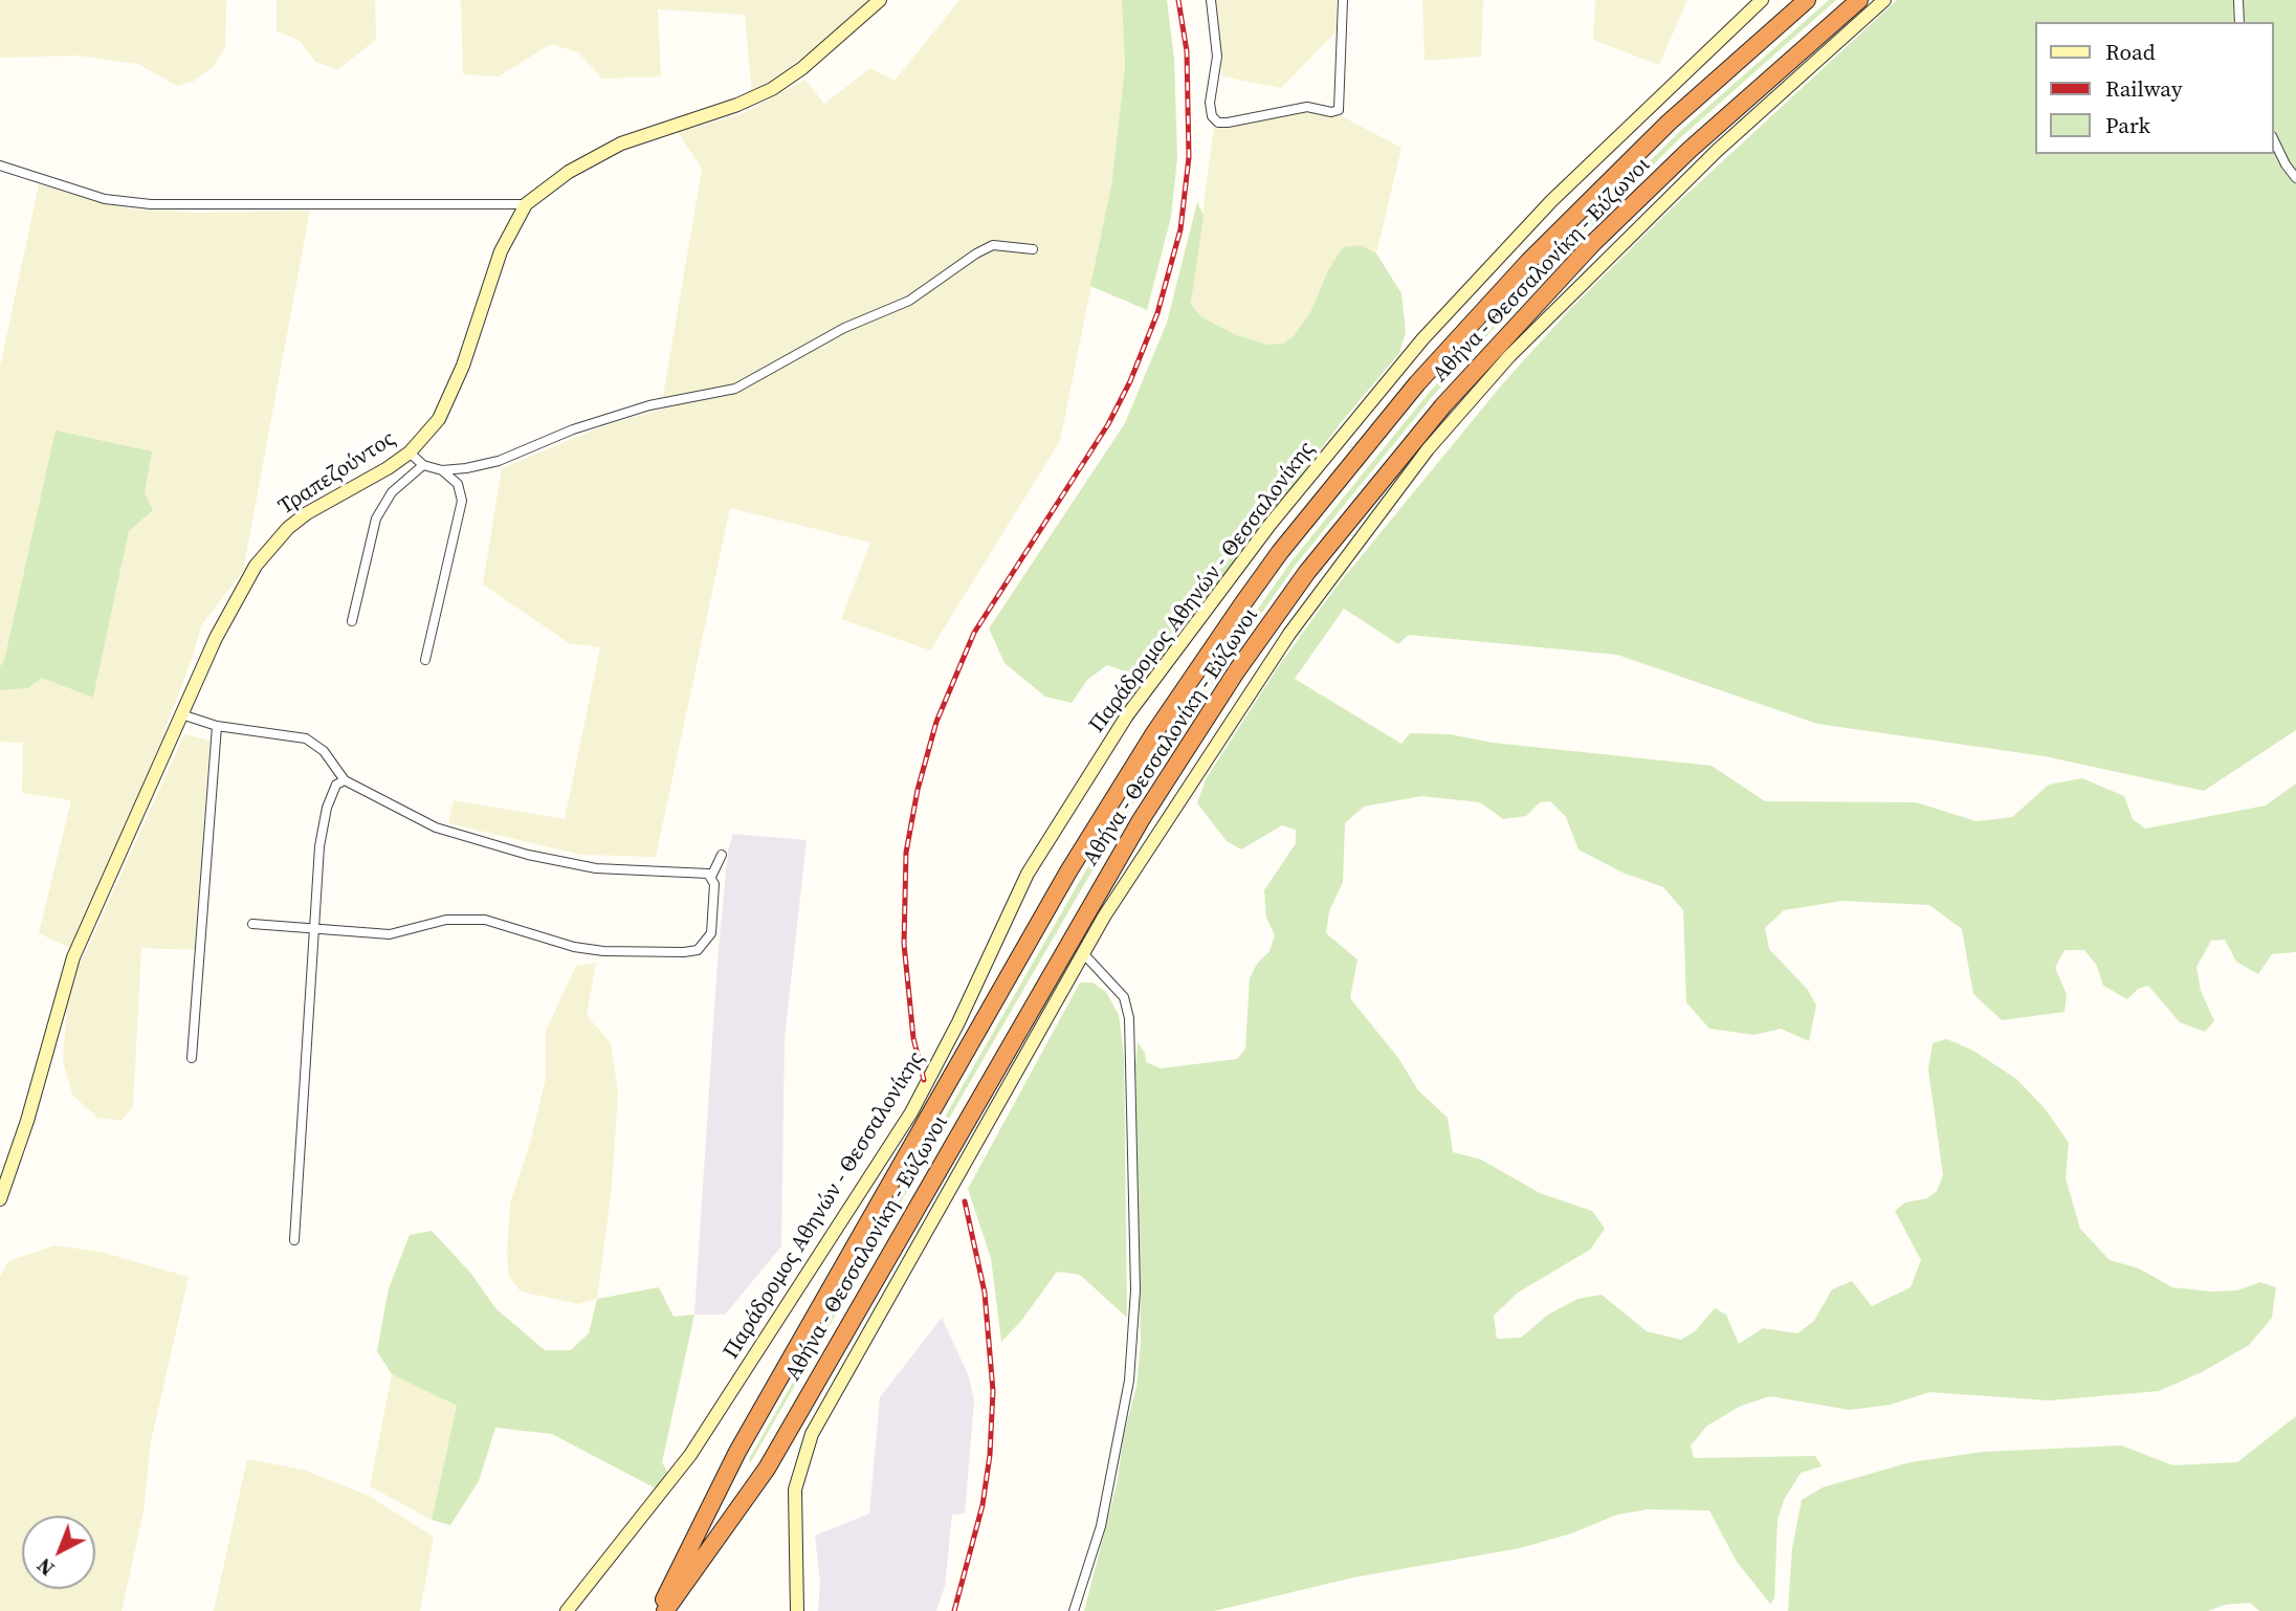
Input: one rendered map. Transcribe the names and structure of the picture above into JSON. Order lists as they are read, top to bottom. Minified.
{"streets":{"highway":["Αθήνα - Θεσσαλονίκη - Εύζωνοι"],"main road":["Τραπεζούντος","Παράδρομος Αθηνών - Θεσσαλονίκης"]},"legend":["Road","Railway","Park"],"north":"bottom left"}
